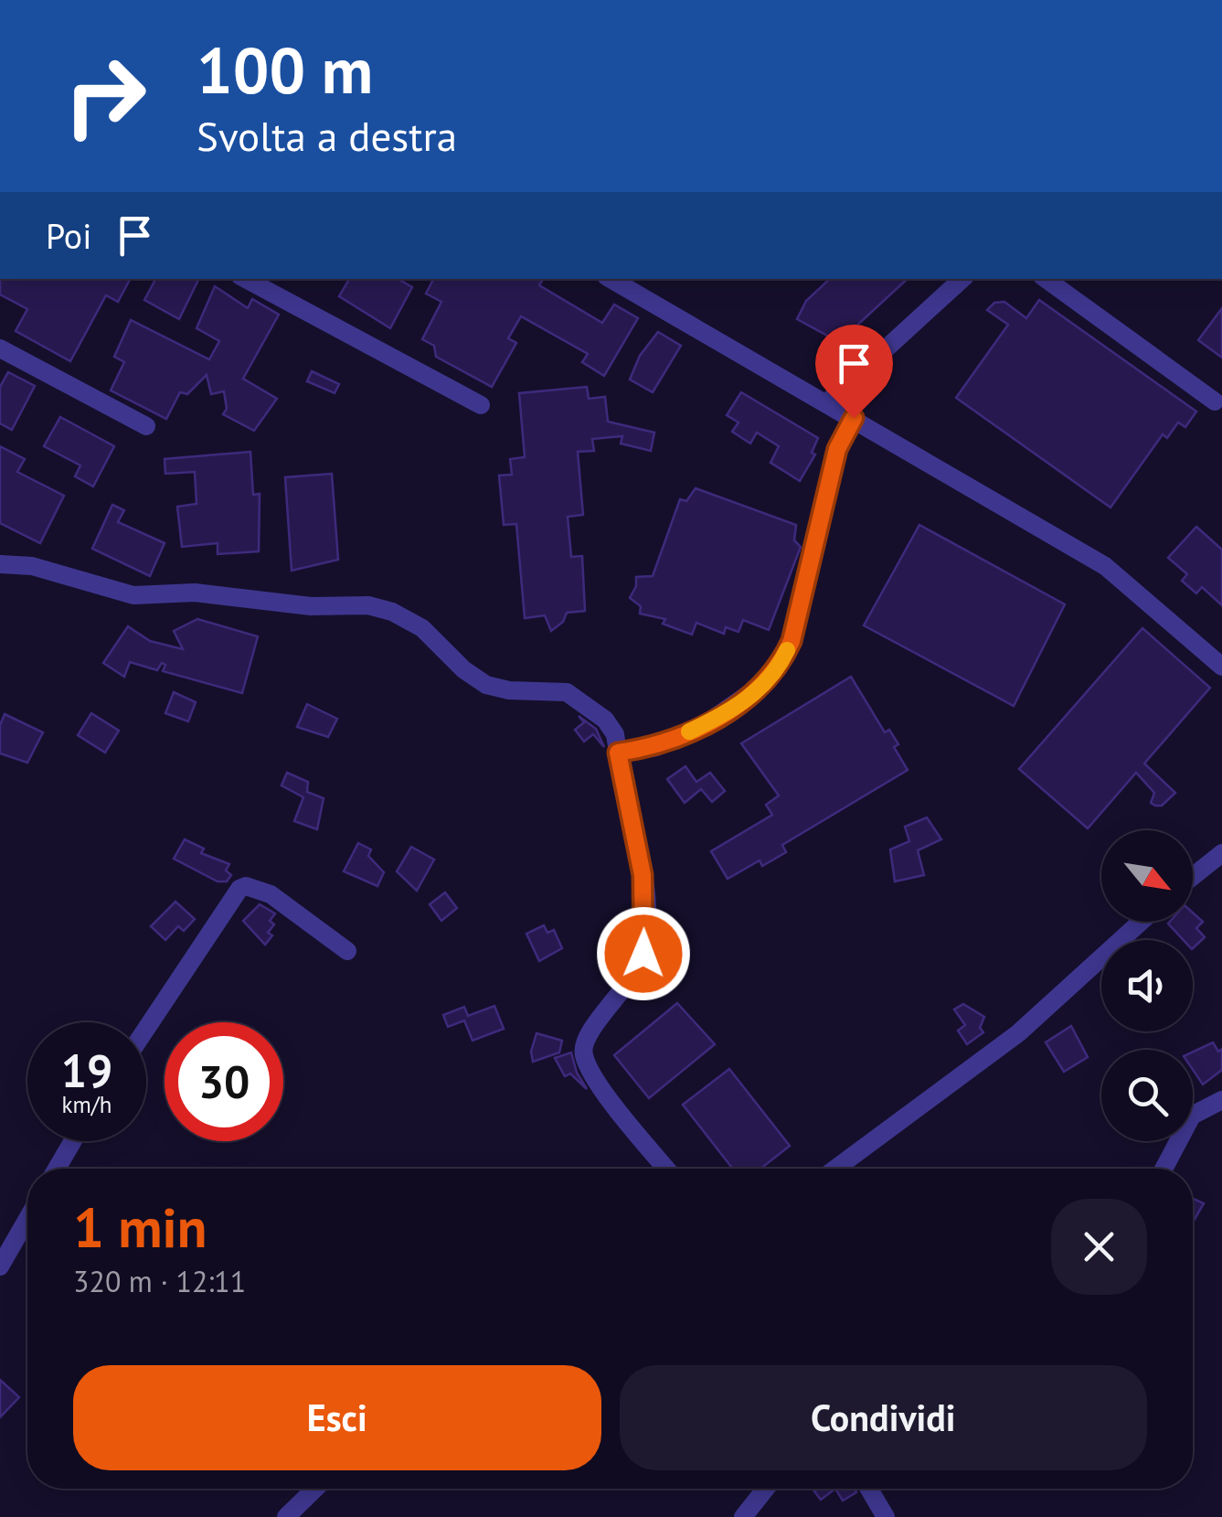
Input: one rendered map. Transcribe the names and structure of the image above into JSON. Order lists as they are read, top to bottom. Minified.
{"north":"bottom right","page":{"turn":["100 m","Svolta a destra"],"then":"Poi","speed":"19 km/h","limit":"30","heading":["1 min","320 m · 12:11"],"buttons":["Esci","Condividi"]}}
